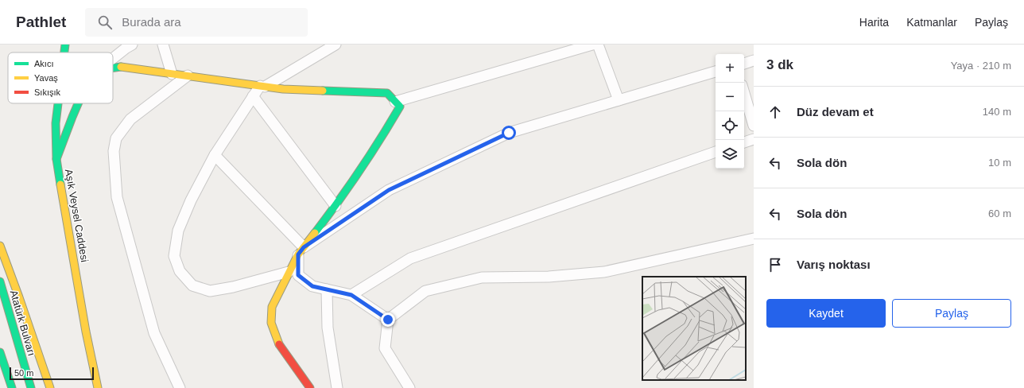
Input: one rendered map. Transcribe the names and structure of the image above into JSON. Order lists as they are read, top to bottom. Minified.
{"streets":{"main road":["Aşık Veysel Caddesi","Atatürk Bulvarı"]},"legend":["Akıcı","Yavaş","Sıkışık"],"scale_bar":"50 m","page":{"header":"Pathlet","search":"Burada ara","nav":["Harita","Katmanlar","Paylaş"],"heading":["3 dk","Yaya · 210 m"],"map_buttons":["+","−"],"list":[["Düz devam et","140 m"],["Sola dön","10 m"],["Sola dön","60 m"],"Varış noktası"],"buttons":["Kaydet","Paylaş"],"scale":"50 m"}}
